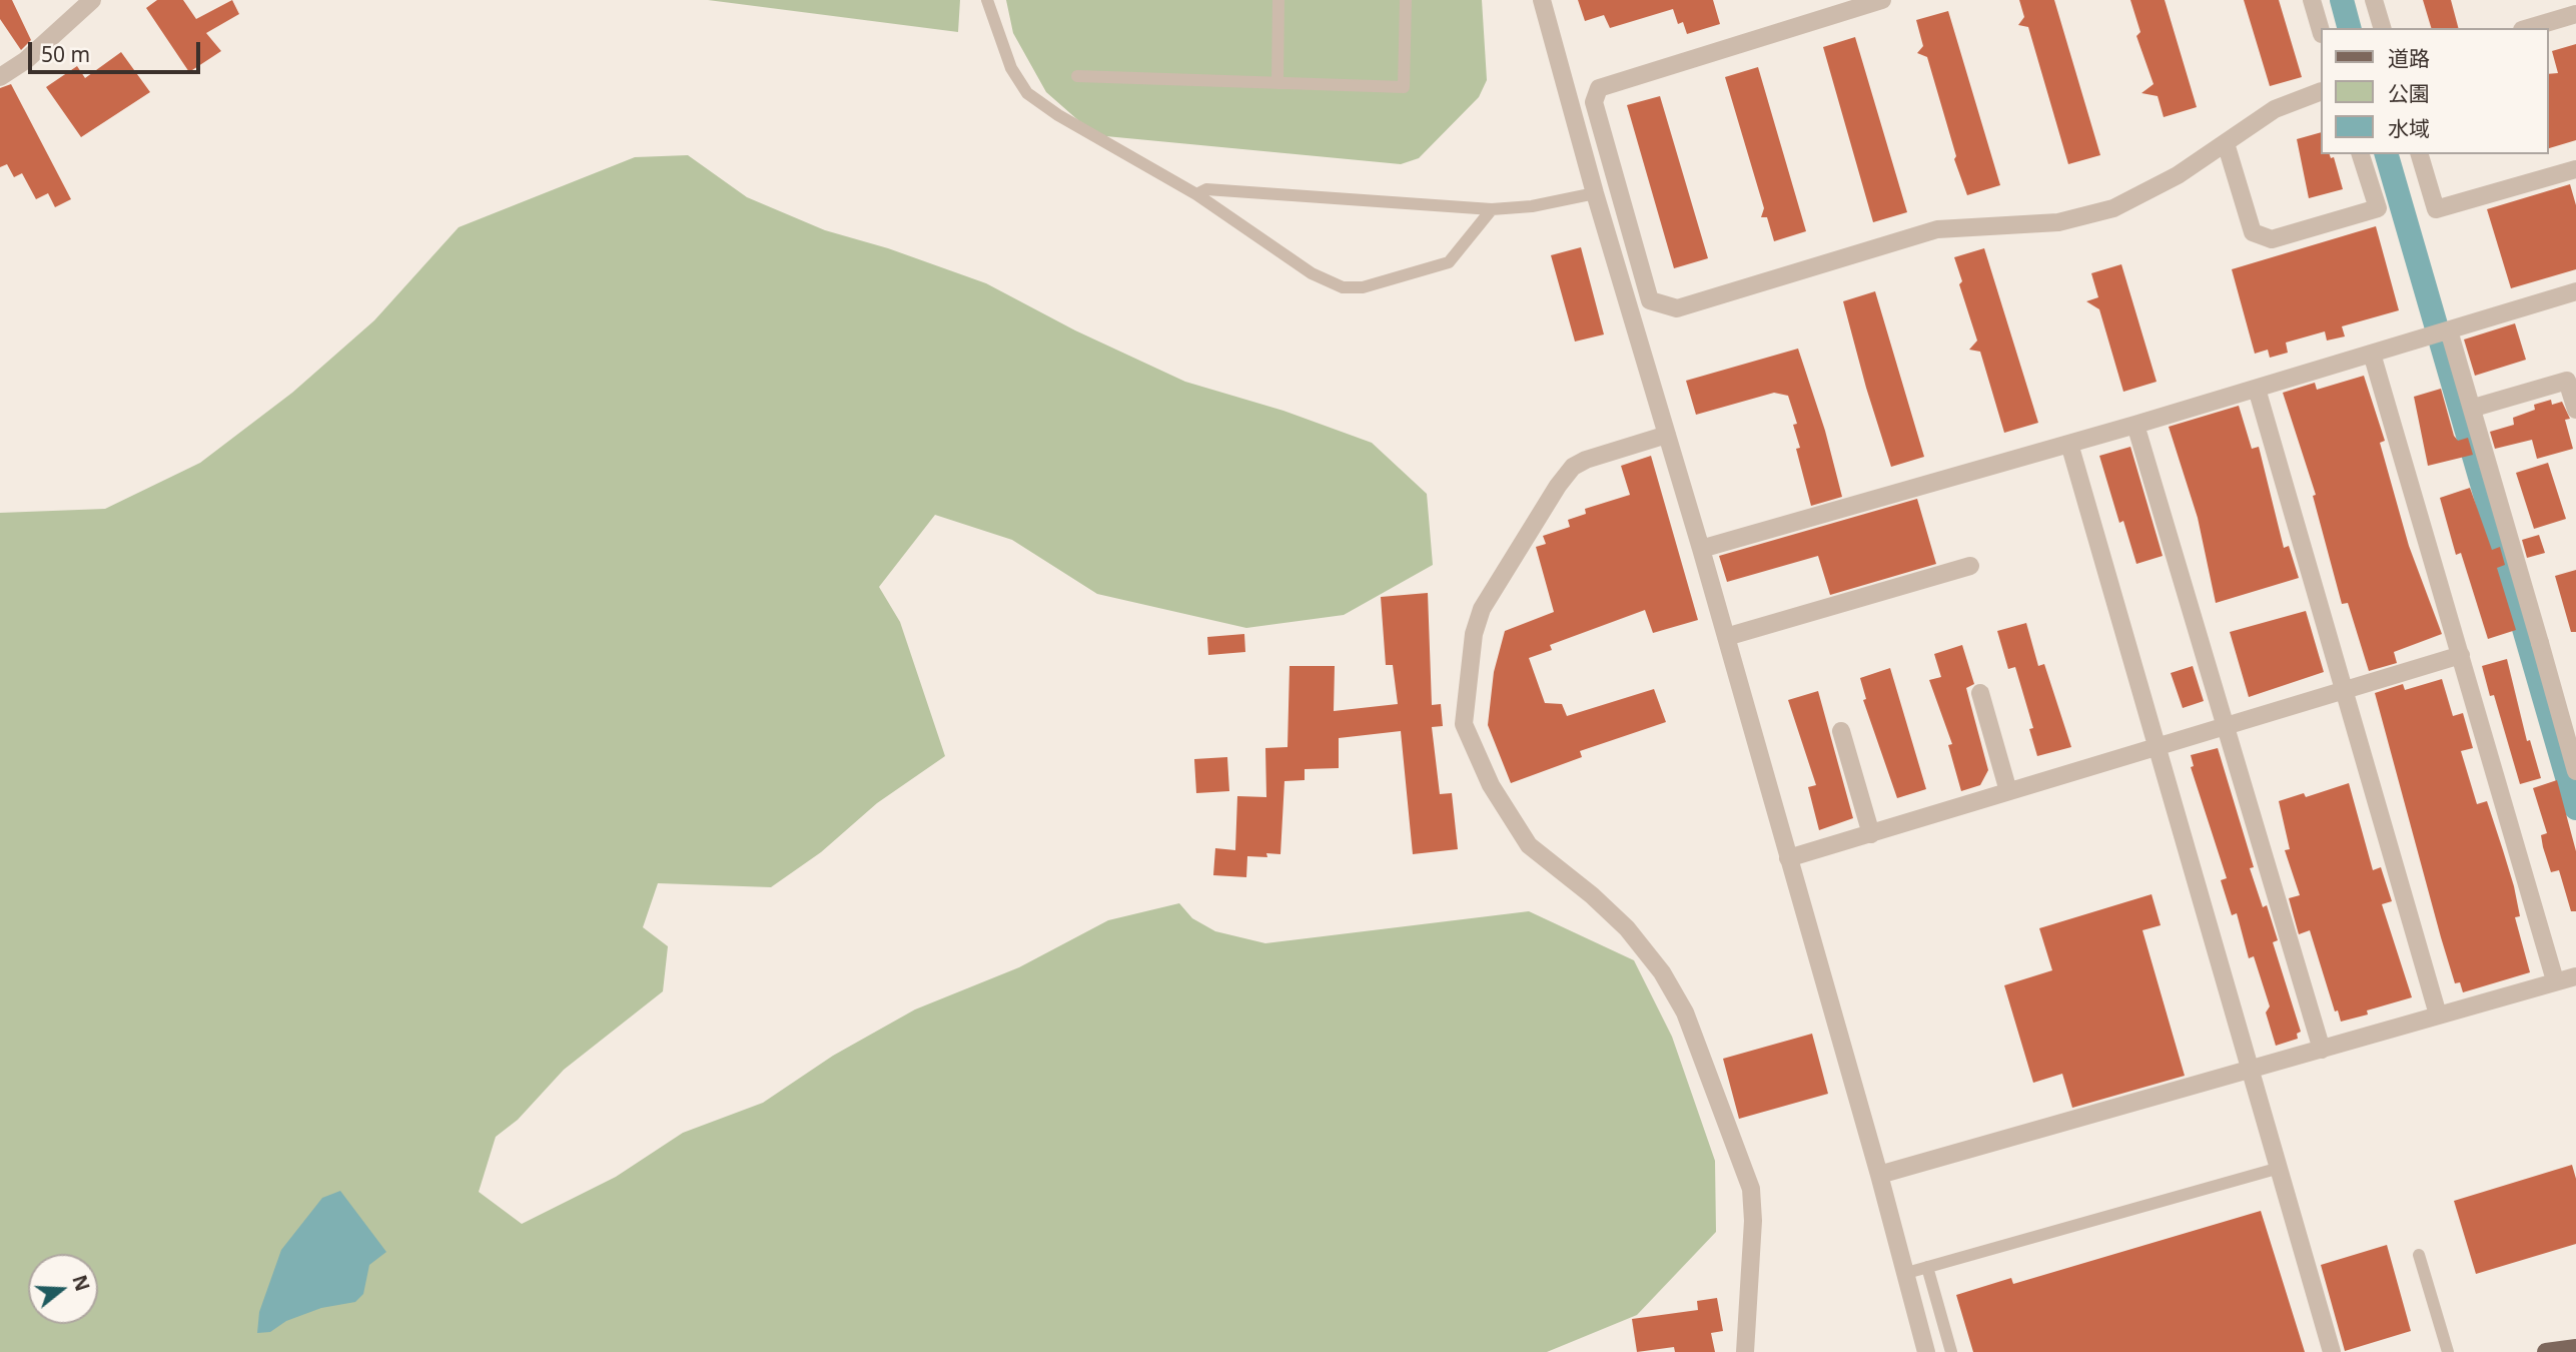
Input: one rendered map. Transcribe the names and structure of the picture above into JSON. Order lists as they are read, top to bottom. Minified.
{"legend":["道路","公園","水域"],"scale_bar":"50 m","north":"right"}
